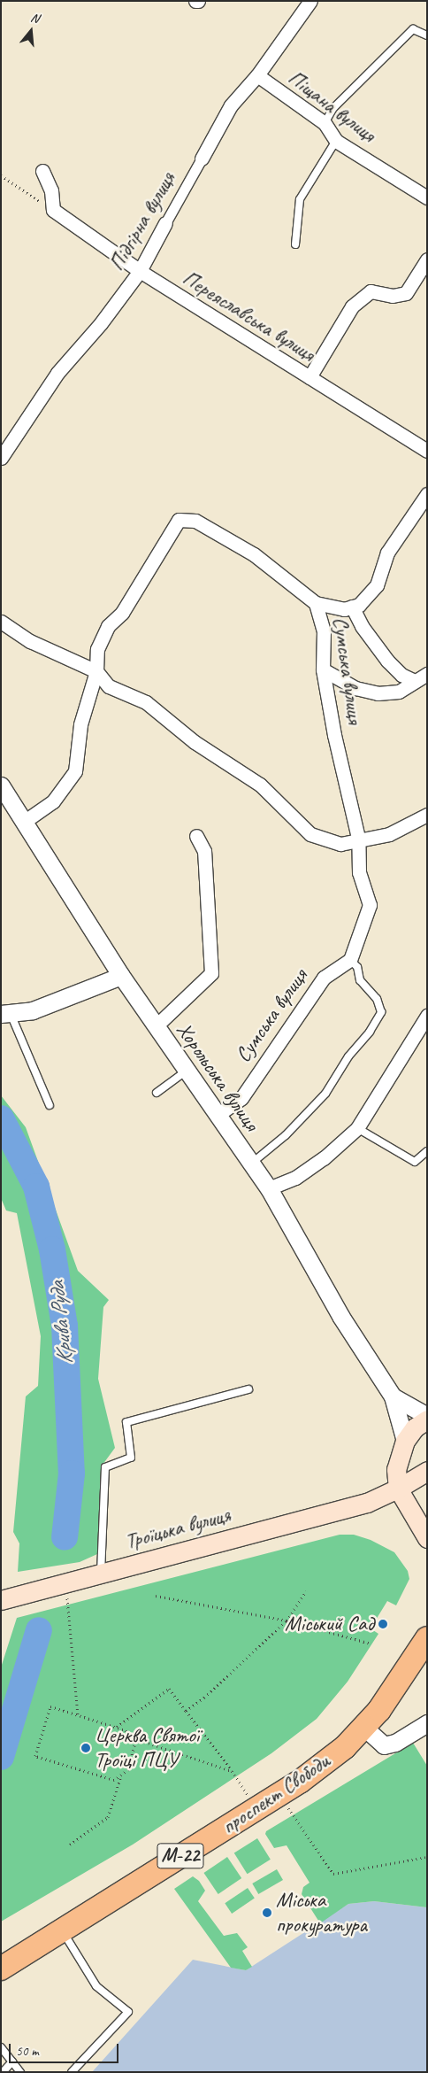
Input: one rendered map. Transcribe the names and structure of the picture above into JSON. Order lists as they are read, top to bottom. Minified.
{"streets":{"highway":["проспект Свободи","М-22"],"main road":["Троїцька вулиця"],"street":["Піщана вулиця","Підгірна вулиця","Переяславська вулиця","Сумська вулиця","Хорольська вулиця"]},"crossings":[["Піщана вулиця","Підгірна вулиця"],["Підгірна вулиця","Переяславська вулиця"],["Сумська вулиця","Хорольська вулиця"]],"water":["Крива Руда"],"places":["Міський Сад","Церква Святої Троїці ПЦУ","Міська прокуратура"],"scale_bar":"50 m","north":"top"}
